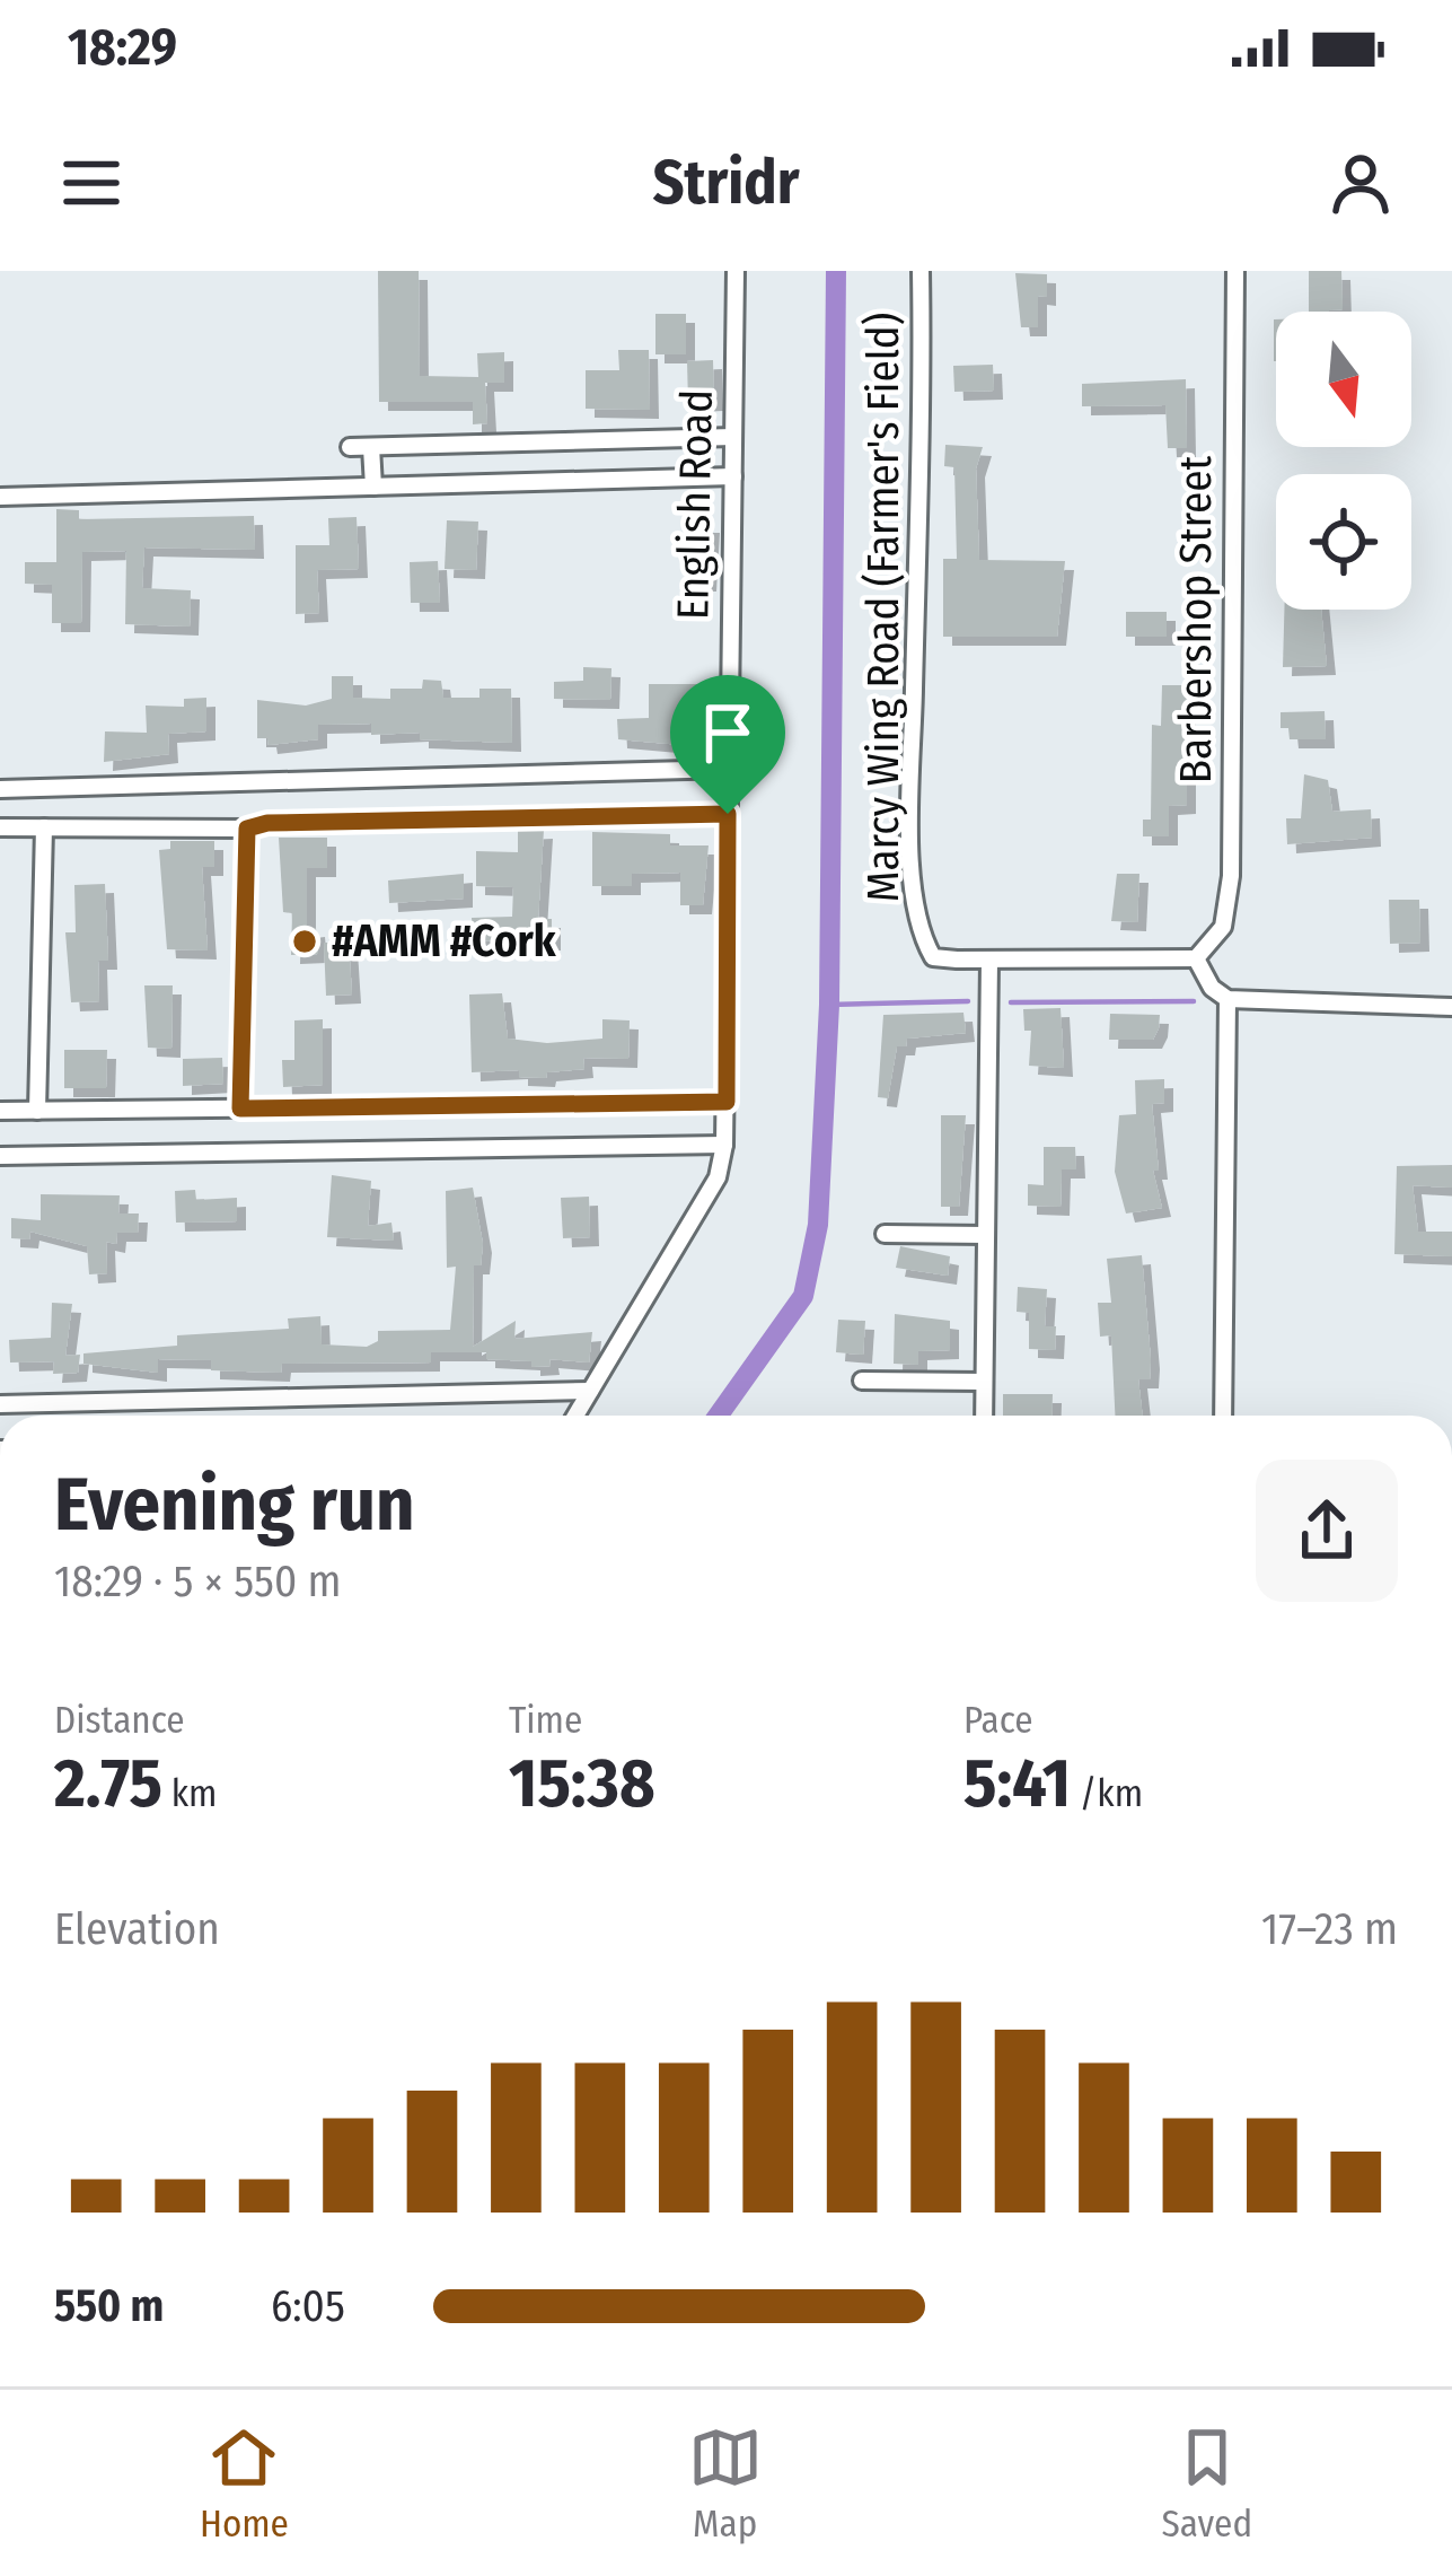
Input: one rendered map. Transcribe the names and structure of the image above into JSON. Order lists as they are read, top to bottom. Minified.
{"streets":{"street":["English Road","Marcy Wing Road (Farmer's Field)","Barbershop Street"]},"places":["#AMM #Cork"],"north":"bottom","page":{"status":"18:29","header":"Stridr","heading":["Evening run","18:29 · 5 × 550 m"],"stats":[["Distance","2.75 km"],["Time","15:38"],["Pace","5:41 /km"]],"chart":["Elevation","17–23 m"],"list":[{"name":"550 m","note":"6:05"}],"tabs":["Home","Map","Saved"]}}
